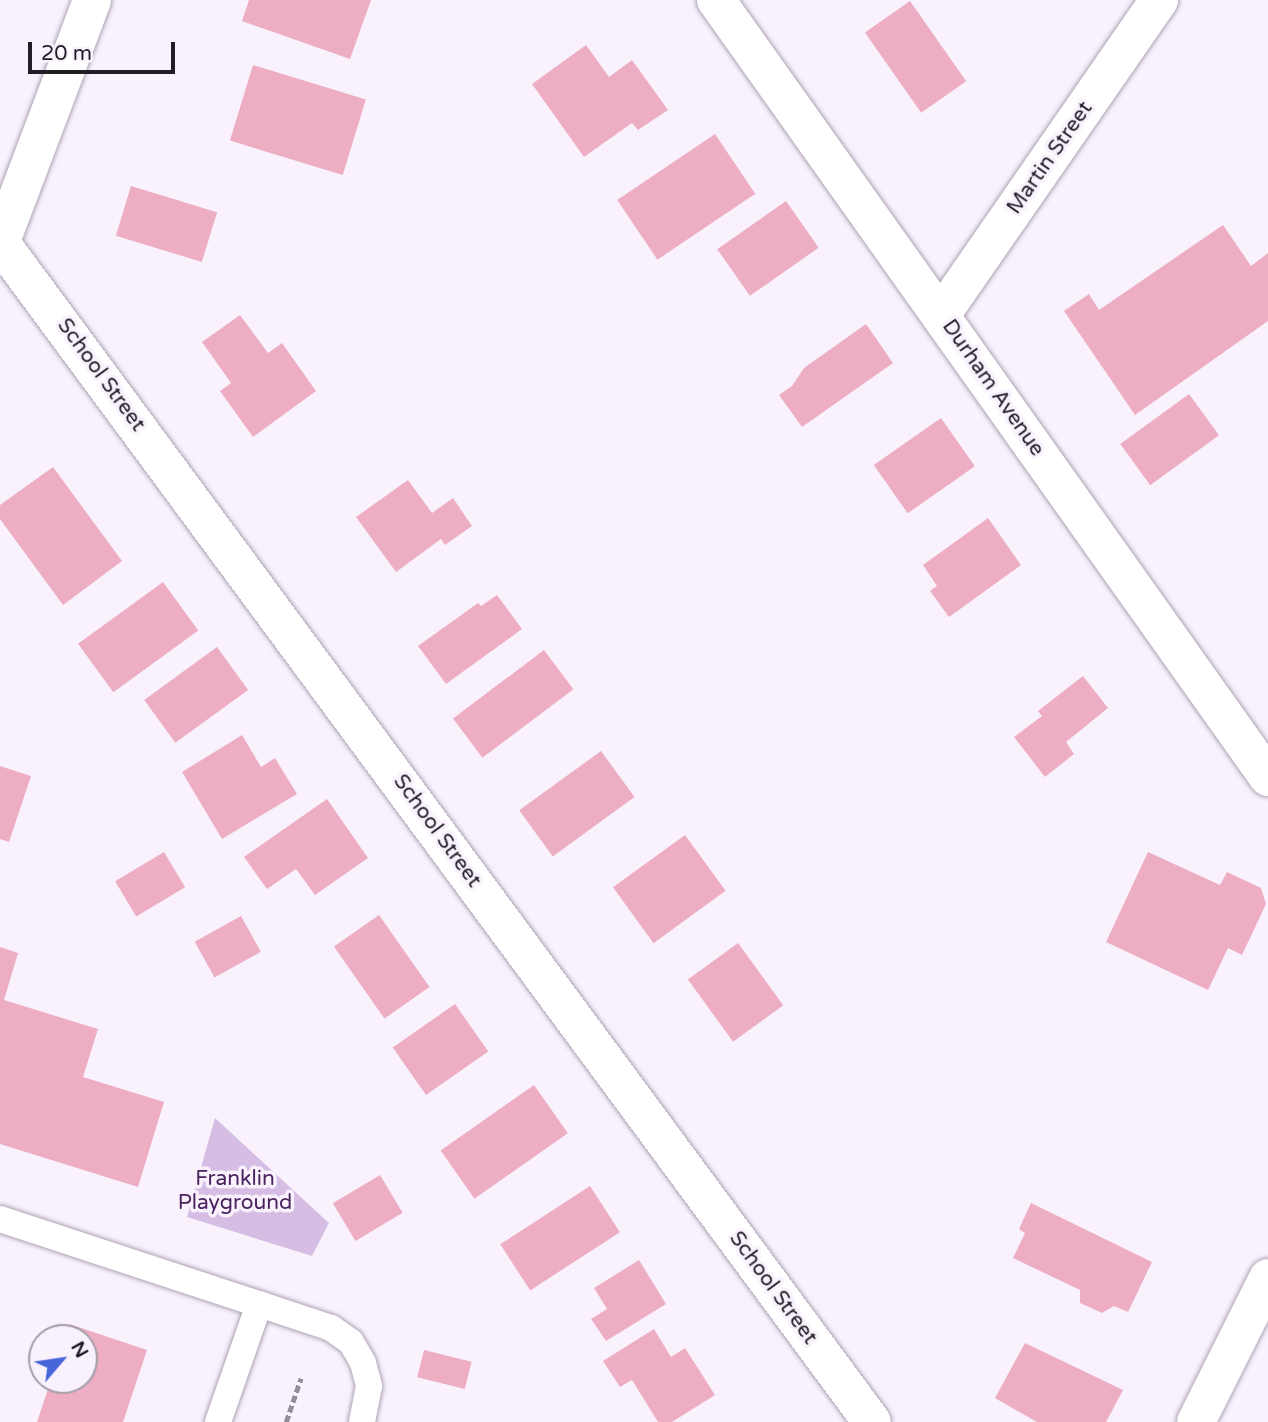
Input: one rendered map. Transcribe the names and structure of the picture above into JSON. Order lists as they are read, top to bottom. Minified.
{"streets":{"street":["Martin Street","School Street","Durham Avenue"]},"crossings":[["Martin Street","Durham Avenue"]],"parks":["Franklin Playground"],"scale_bar":"20 m","north":"top right"}
